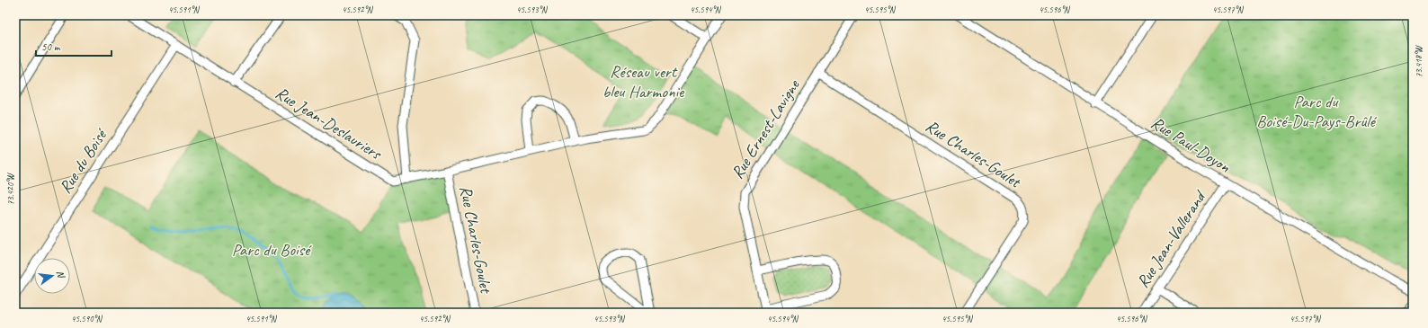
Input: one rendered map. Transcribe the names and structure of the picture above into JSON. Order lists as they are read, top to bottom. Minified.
{"streets":{"street":["Rue Jean-Deslauriers","Rue Ernest-Lavigne","Rue Paul-Doyon","Rue Charles-Goulet","Rue du Boisé","Rue Jean-Vallerand"]},"crossings":[["Rue Jean-Deslauriers","Rue Charles-Goulet"],["Rue Jean-Deslauriers","Rue du Boisé"],["Rue Ernest-Lavigne","Rue Charles-Goulet"],["Rue Paul-Doyon","Rue Jean-Vallerand"]],"parks":["Réseau vert bleu Harmonie","Parc du Boisé-Du-Pays-Brûlé","Parc du Boisé"],"scale_bar":"50 m","north":"right","coordinates":["45.591°N","45.592°N","45.593°N","45.594°N","45.595°N","45.596°N","45.597°N","73.418°W","73.420°W","45.590°N"]}
